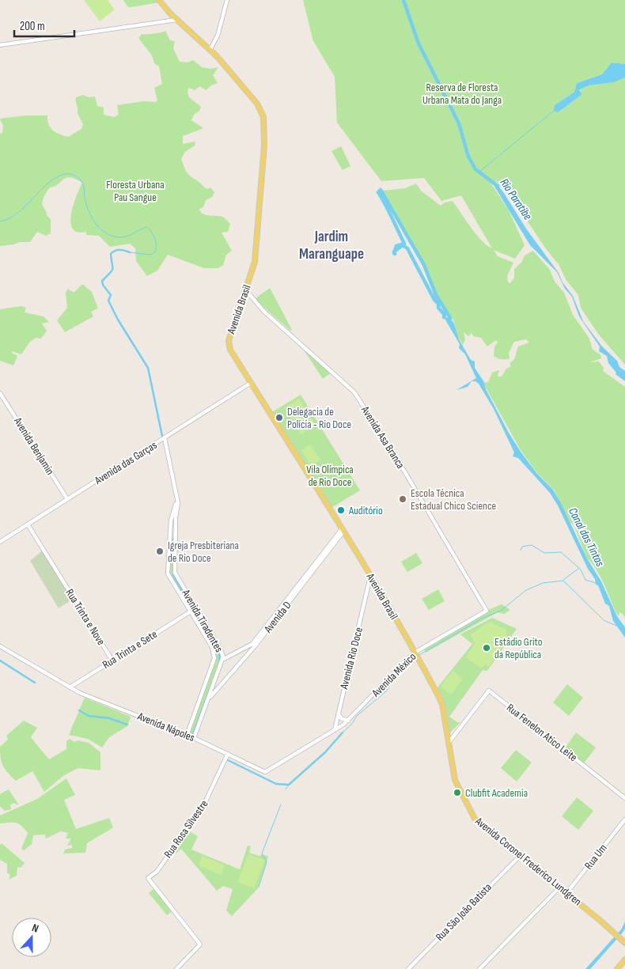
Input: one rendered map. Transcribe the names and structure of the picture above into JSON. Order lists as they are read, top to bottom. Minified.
{"streets":{"main road":["Avenida Brasil","Avenida Coronel Frederico Lundgren"],"street":["Avenida Asa Branca","Avenida Benjamin","Avenida das Garças","Rua Trinta e Nove","Avenida D","Avenida Tiradentes","Rua Trinta e Sete","Avenida Rio Doce","Avenida México","Avenida Nápoles","Rua Fenelon Atico Leite","Rua Rosa Silvestre","Rua Um","Rua São João Batista"]},"crossings":[["Avenida Brasil","Avenida Asa Branca"],["Avenida Brasil","Avenida das Garças"],["Avenida Brasil","Avenida D"],["Avenida Brasil","Avenida Rio Doce"],["Avenida Brasil","Avenida México"],["Avenida Brasil","Avenida Coronel Frederico Lundgren"],["Avenida Asa Branca","Avenida México"],["Avenida Benjamin","Avenida das Garças"],["Avenida das Garças","Rua Trinta e Nove"],["Avenida das Garças","Avenida Tiradentes"],["Rua Trinta e Nove","Rua Trinta e Sete"],["Avenida D","Avenida Tiradentes"],["Avenida Tiradentes","Rua Trinta e Sete"],["Avenida Tiradentes","Avenida Nápoles"],["Rua Trinta e Sete","Avenida Nápoles"],["Avenida Rio Doce","Avenida México"],["Avenida México","Avenida Nápoles"],["Avenida México","Avenida Coronel Frederico Lundgren"],["Avenida Nápoles","Rua Rosa Silvestre"],["Rua Um","Avenida Coronel Frederico Lundgren"],["Avenida Coronel Frederico Lundgren","Rua São João Batista"]],"districts":["Jardim Maranguape"],"water":["Rio Paratibe","Canal das Tintas"],"parks":["Reserva de Floresta Urbana Mata do Janga","Floresta Urbana Pau Sangue","Vila Olímpica de Rio Doce"],"places":["Delegacia de Polícia - Rio Doce","Escola Técnica Estadual Chico Science","Auditório","Igreja Presbiteriana de Rio Doce","Estádio Grito da República","Clubfit Academia"],"scale_bar":"200 m","north":"top"}
